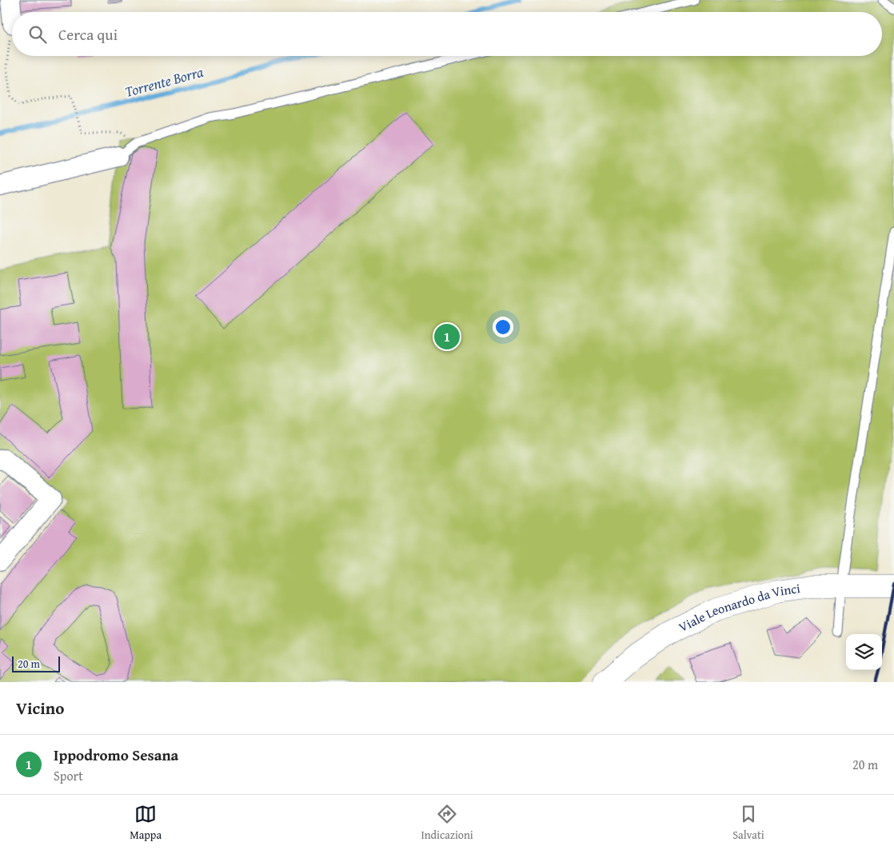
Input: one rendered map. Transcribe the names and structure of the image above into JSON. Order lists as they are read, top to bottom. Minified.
{"streets":{"main road":["Viale Leonardo da Vinci"]},"water":["Torrente Borra"],"scale_bar":"20 m","page":{"search":"Cerca qui","pins":"1","scale":"20 m","heading":"Vicino","list":[{"mark":"1","name":"Ippodromo Sesana","note":"Sport","value":"20 m"}],"nav":["Mappa","Indicazioni","Salvati"]}}
